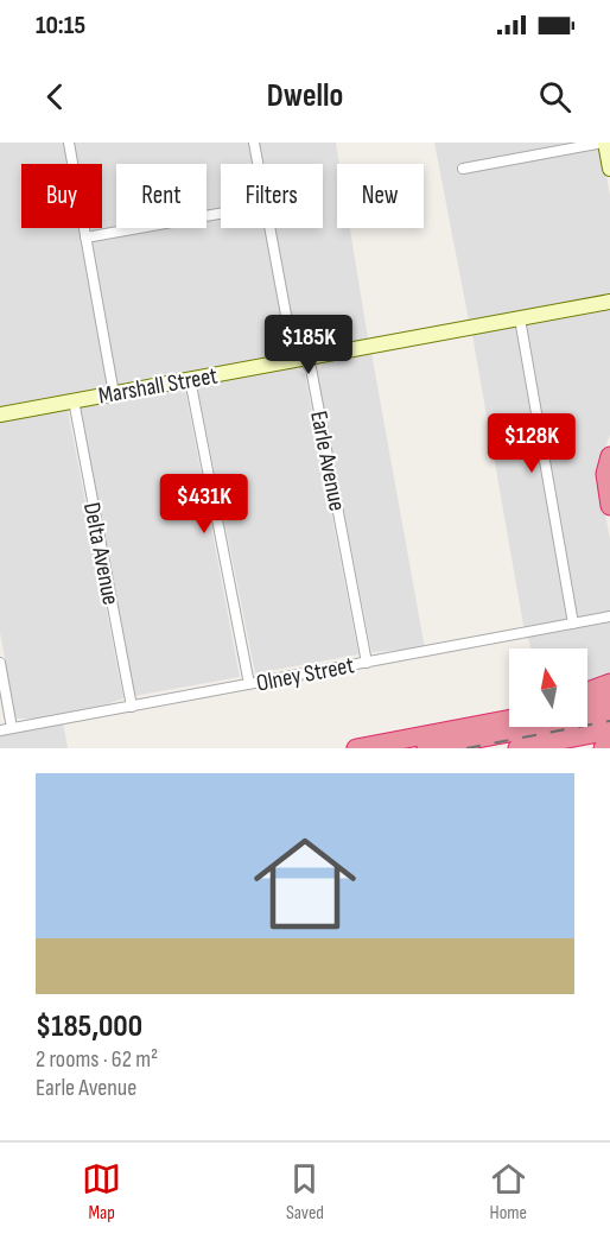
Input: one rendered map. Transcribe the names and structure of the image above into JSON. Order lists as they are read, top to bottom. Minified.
{"streets":{"street":["Marshall Street","Earle Avenue","Delta Avenue","Olney Street"]},"crossings":[["Marshall Street","Earle Avenue"],["Marshall Street","Delta Avenue"],["Earle Avenue","Olney Street"],["Delta Avenue","Olney Street"]],"north":"top","page":{"status":"10:15","header":"Dwello","chip":["Buy","Rent","Filters","New"],"price":["$185K","$128K","$431K"],"list":[{"name":"$185,000","note":"2 rooms · 62 m² · Earle Avenue"}],"tabs":["Map","Saved","Home"]}}
